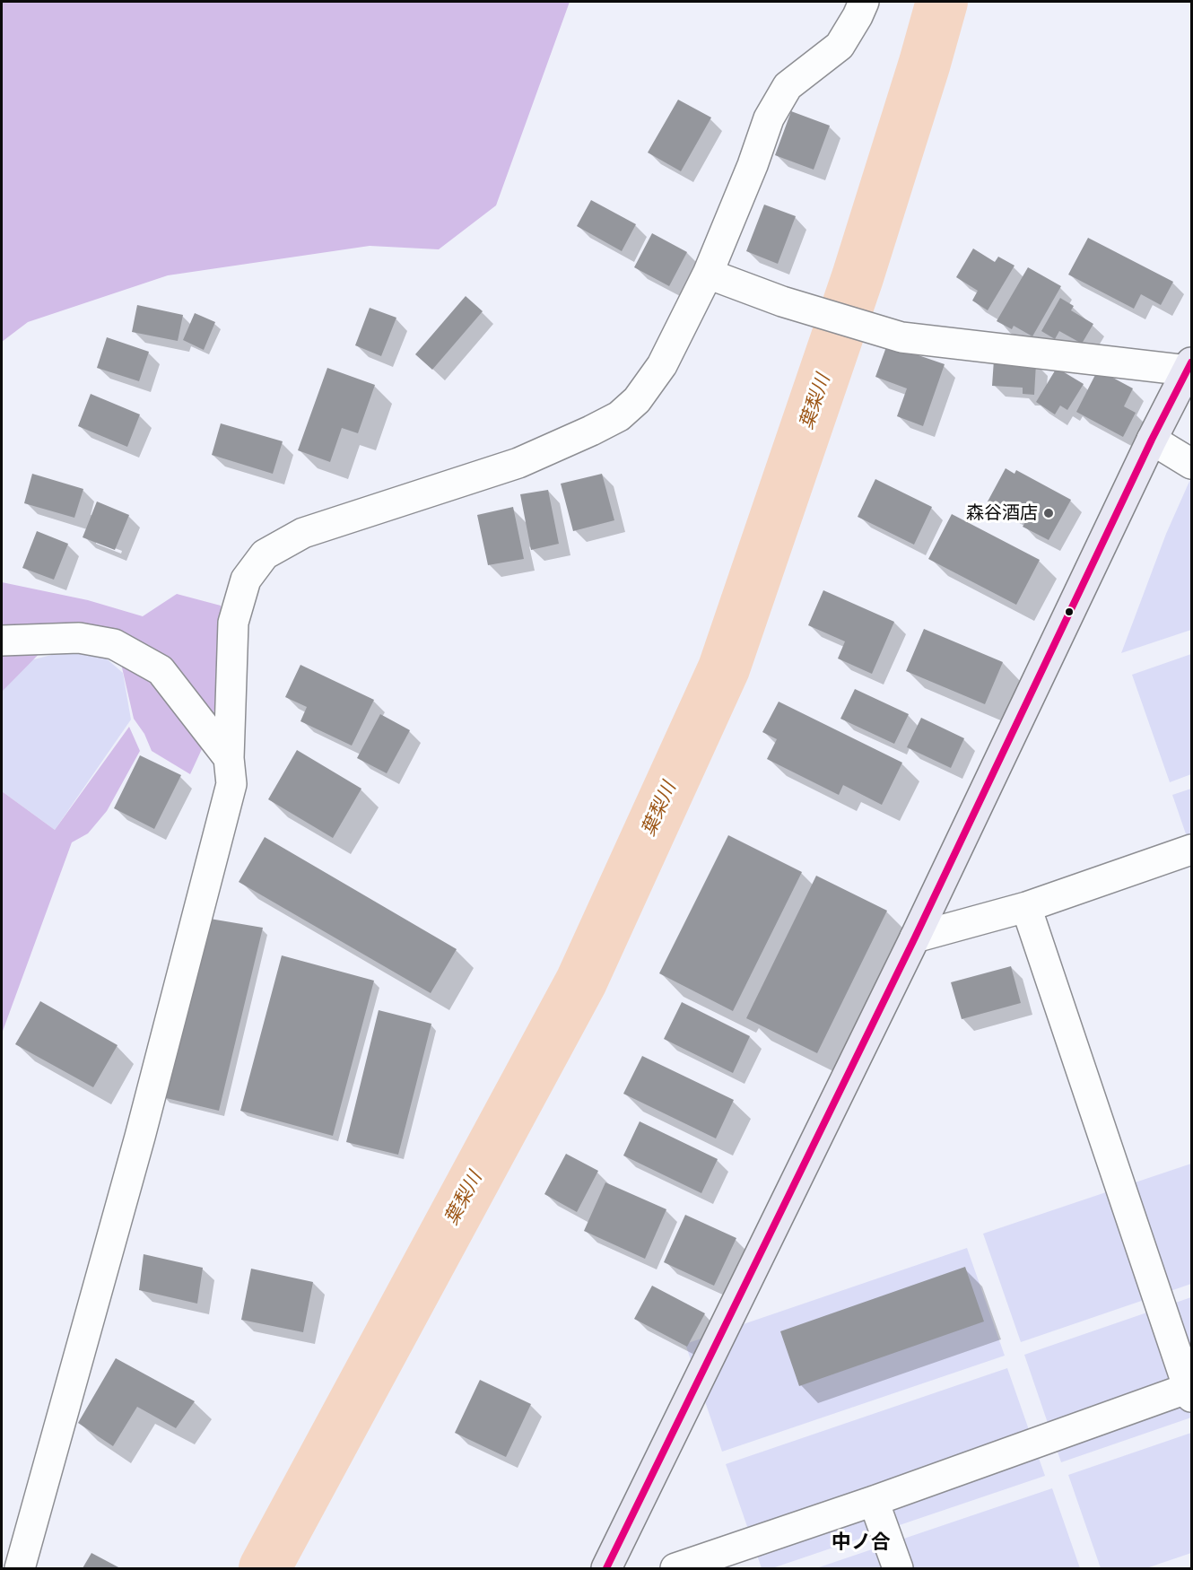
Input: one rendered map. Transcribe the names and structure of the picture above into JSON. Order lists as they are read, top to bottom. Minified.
{"districts":["中ノ合"],"water":["葉梨川"],"places":["森谷酒店"]}
